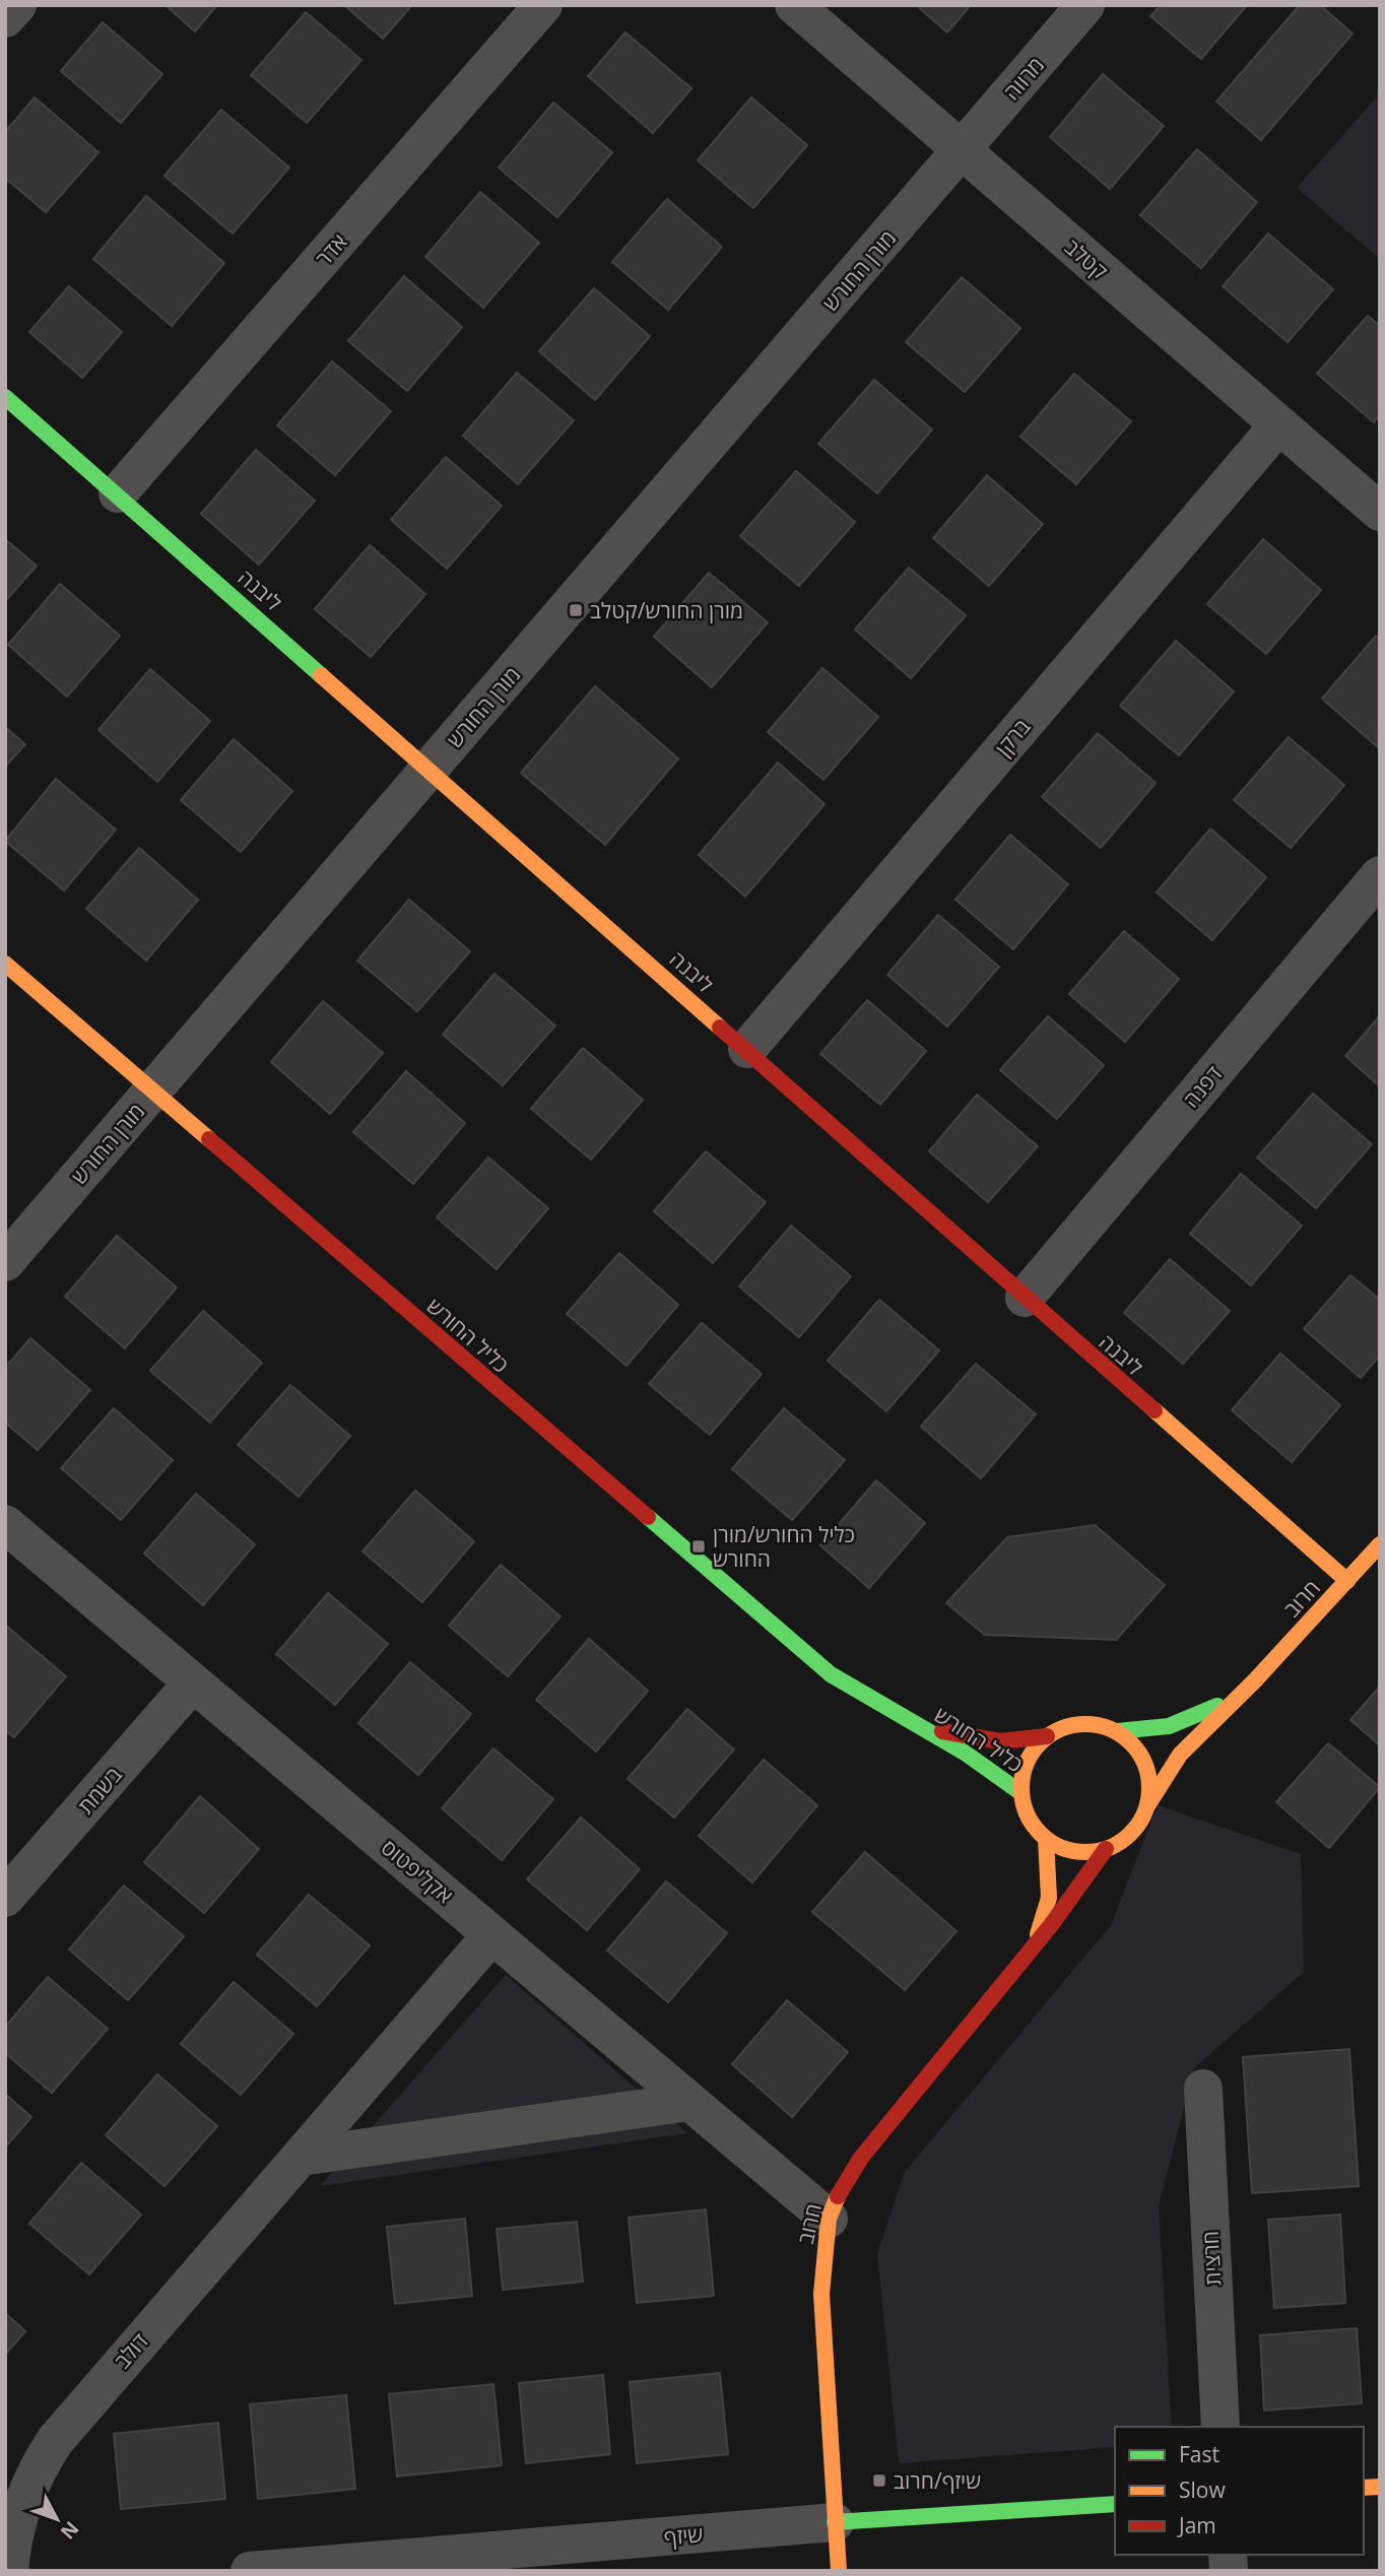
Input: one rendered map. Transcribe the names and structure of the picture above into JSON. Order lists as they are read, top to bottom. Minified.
{"streets":{"street":["מרווה","אדר","קטלב","מורן החורש","ליבנה","ברקן","דפנה","כליל החורש","חרוב","בשמת","אקליפטוס","חרצית","דולב","שיזף"]},"crossings":[["מרווה","קטלב"],["מרווה","מורן החורש"],["אדר","ליבנה"],["קטלב","מורן החורש"],["קטלב","ברקן"],["מורן החורש","ליבנה"],["מורן החורש","כליל החורש"],["ליבנה","ברקן"],["ליבנה","דפנה"],["ליבנה","חרוב"],["כליל החורש","חרוב"],["חרוב","אקליפטוס"],["חרוב","שיזף"],["בשמת","אקליפטוס"],["אקליפטוס","דולב"]],"places":{"transit":["מורן החורש/קטלב","כליל החורש/מורן החורש","שיזף/חרוב"]},"legend":["Fast","Slow","Jam"],"north":"bottom right"}
